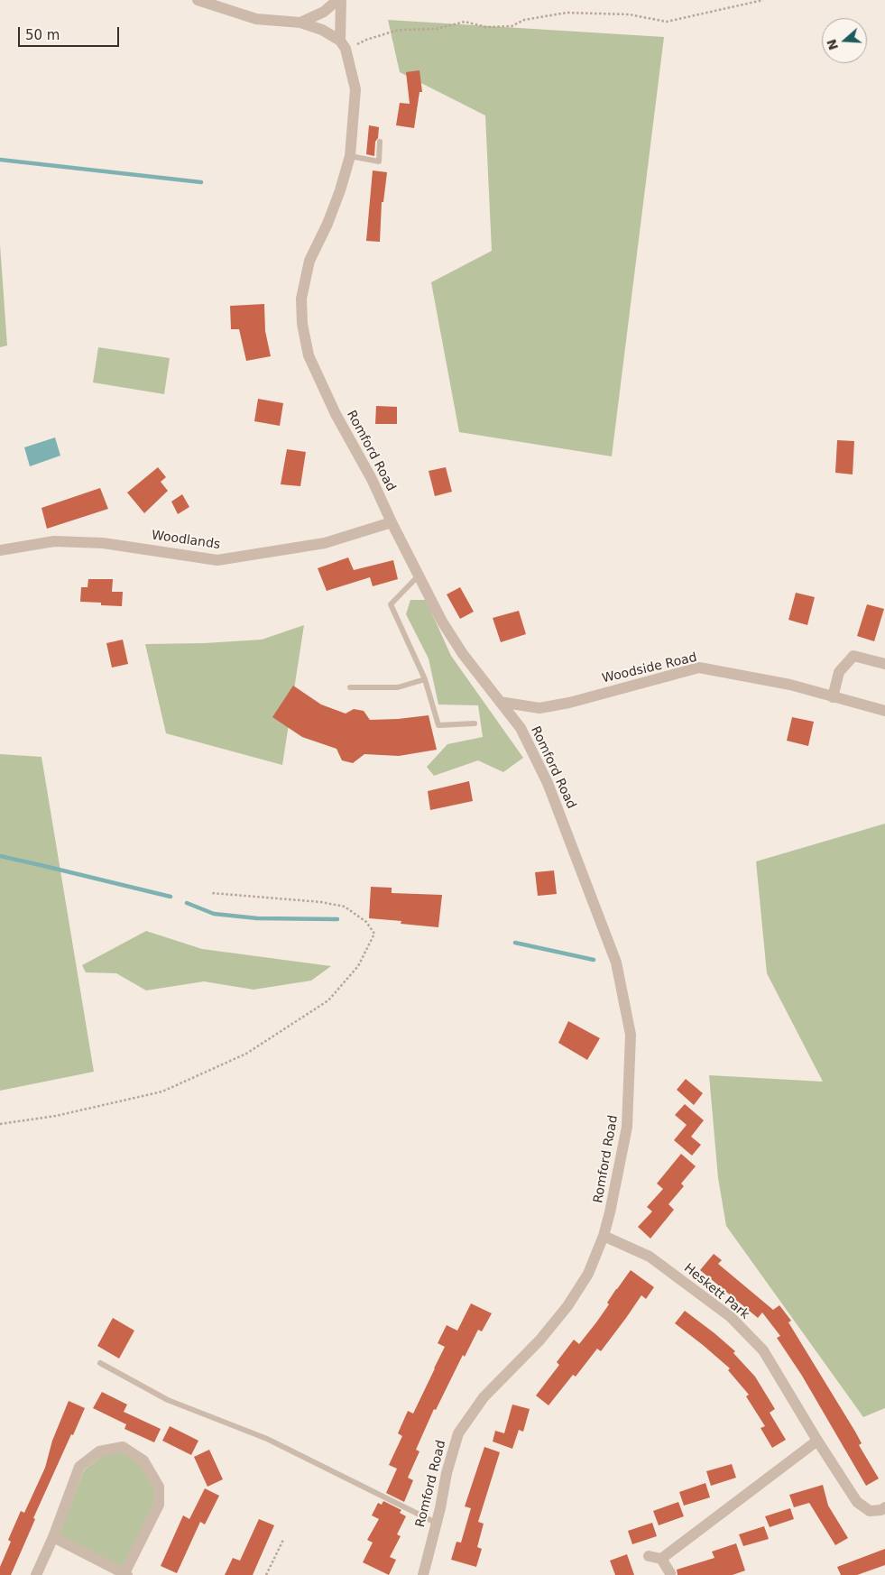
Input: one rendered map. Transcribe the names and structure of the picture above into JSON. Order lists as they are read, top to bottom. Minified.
{"streets":{"street":["Romford Road","Woodlands","Woodside Road","Heskett Park"]},"crossings":[["Romford Road","Woodlands"],["Romford Road","Woodside Road"],["Romford Road","Heskett Park"]],"scale_bar":"50 m","north":"left"}
